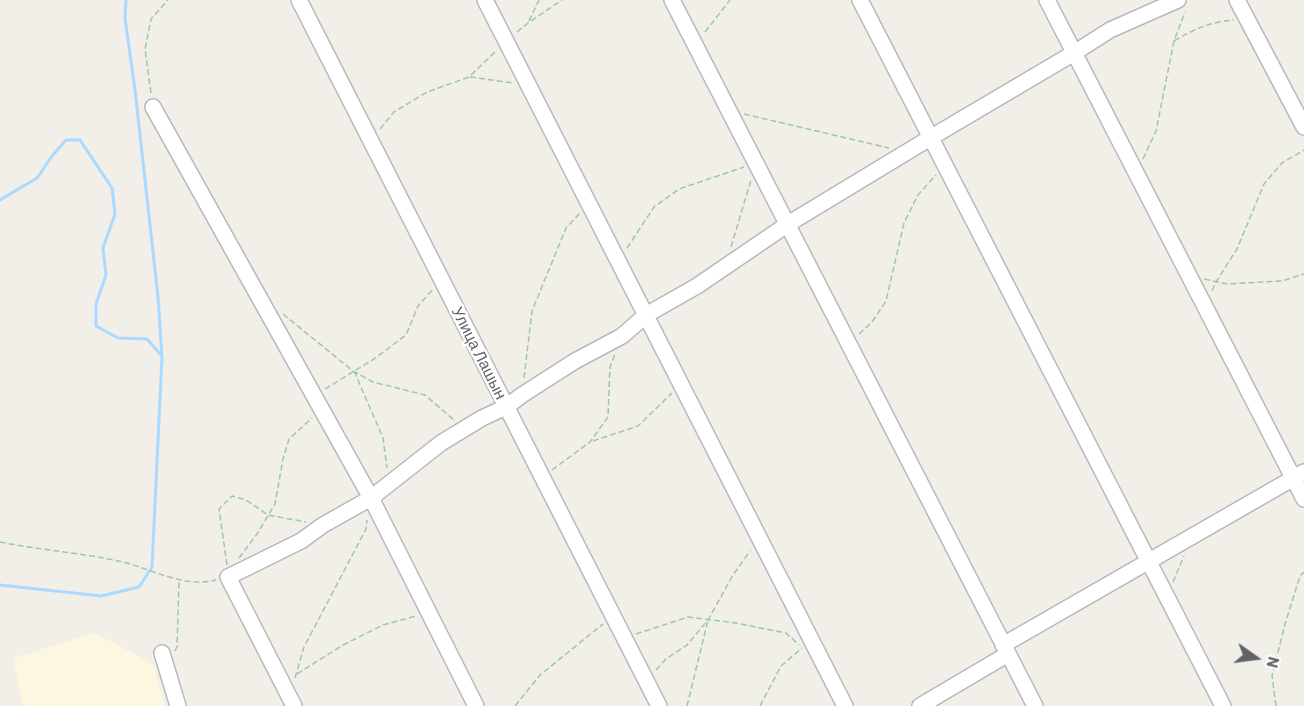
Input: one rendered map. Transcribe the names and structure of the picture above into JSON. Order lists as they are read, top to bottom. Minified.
{"streets":{"street":["Улица Лашын"]},"north":"right"}
